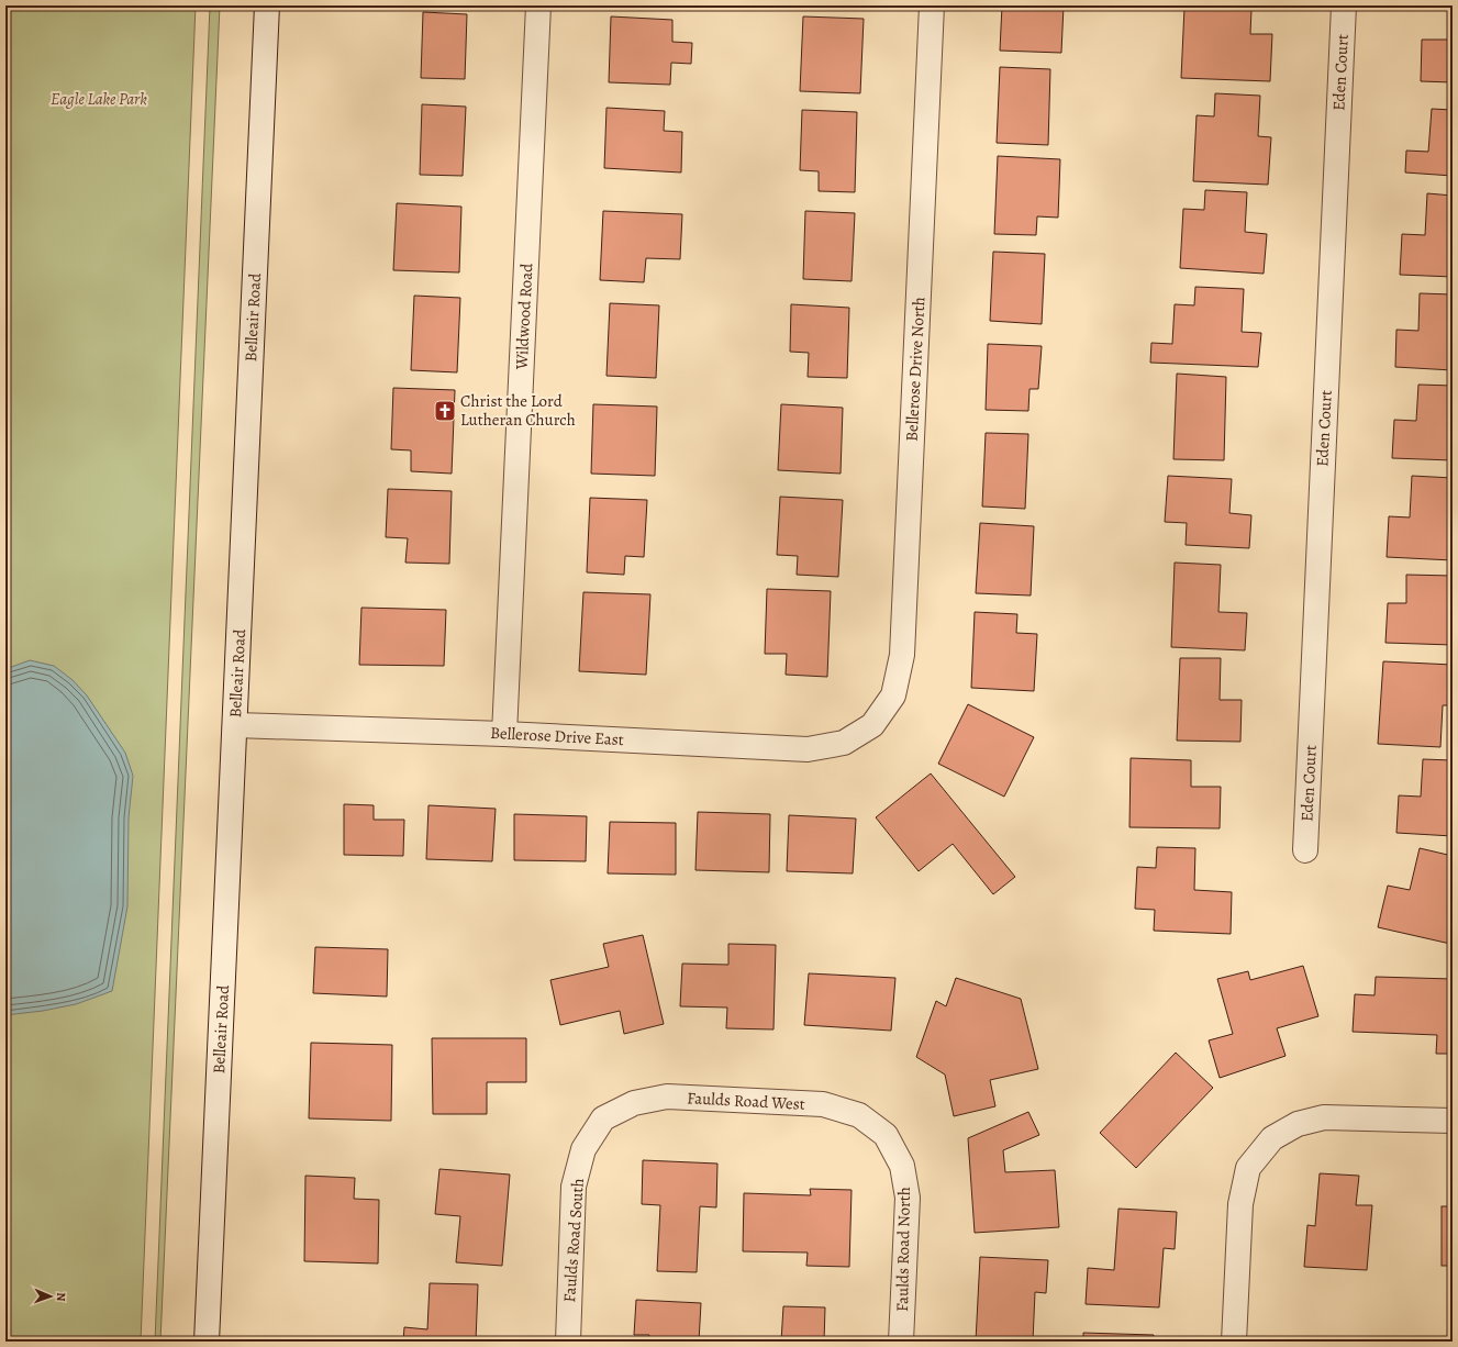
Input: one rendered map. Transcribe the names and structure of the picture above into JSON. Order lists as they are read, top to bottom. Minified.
{"streets":{"street":["Eden Court","Wildwood Road","Belleair Road","Bellerose Drive North","Bellerose Drive East","Faulds Road West","Faulds Road South","Faulds Road North"]},"crossings":[["Wildwood Road","Bellerose Drive East"],["Belleair Road","Bellerose Drive East"],["Bellerose Drive North","Bellerose Drive East"],["Faulds Road West","Faulds Road South"],["Faulds Road West","Faulds Road North"]],"parks":["Eagle Lake Park"],"places":{"church":["Christ the Lord Lutheran Church"]},"north":"right"}
